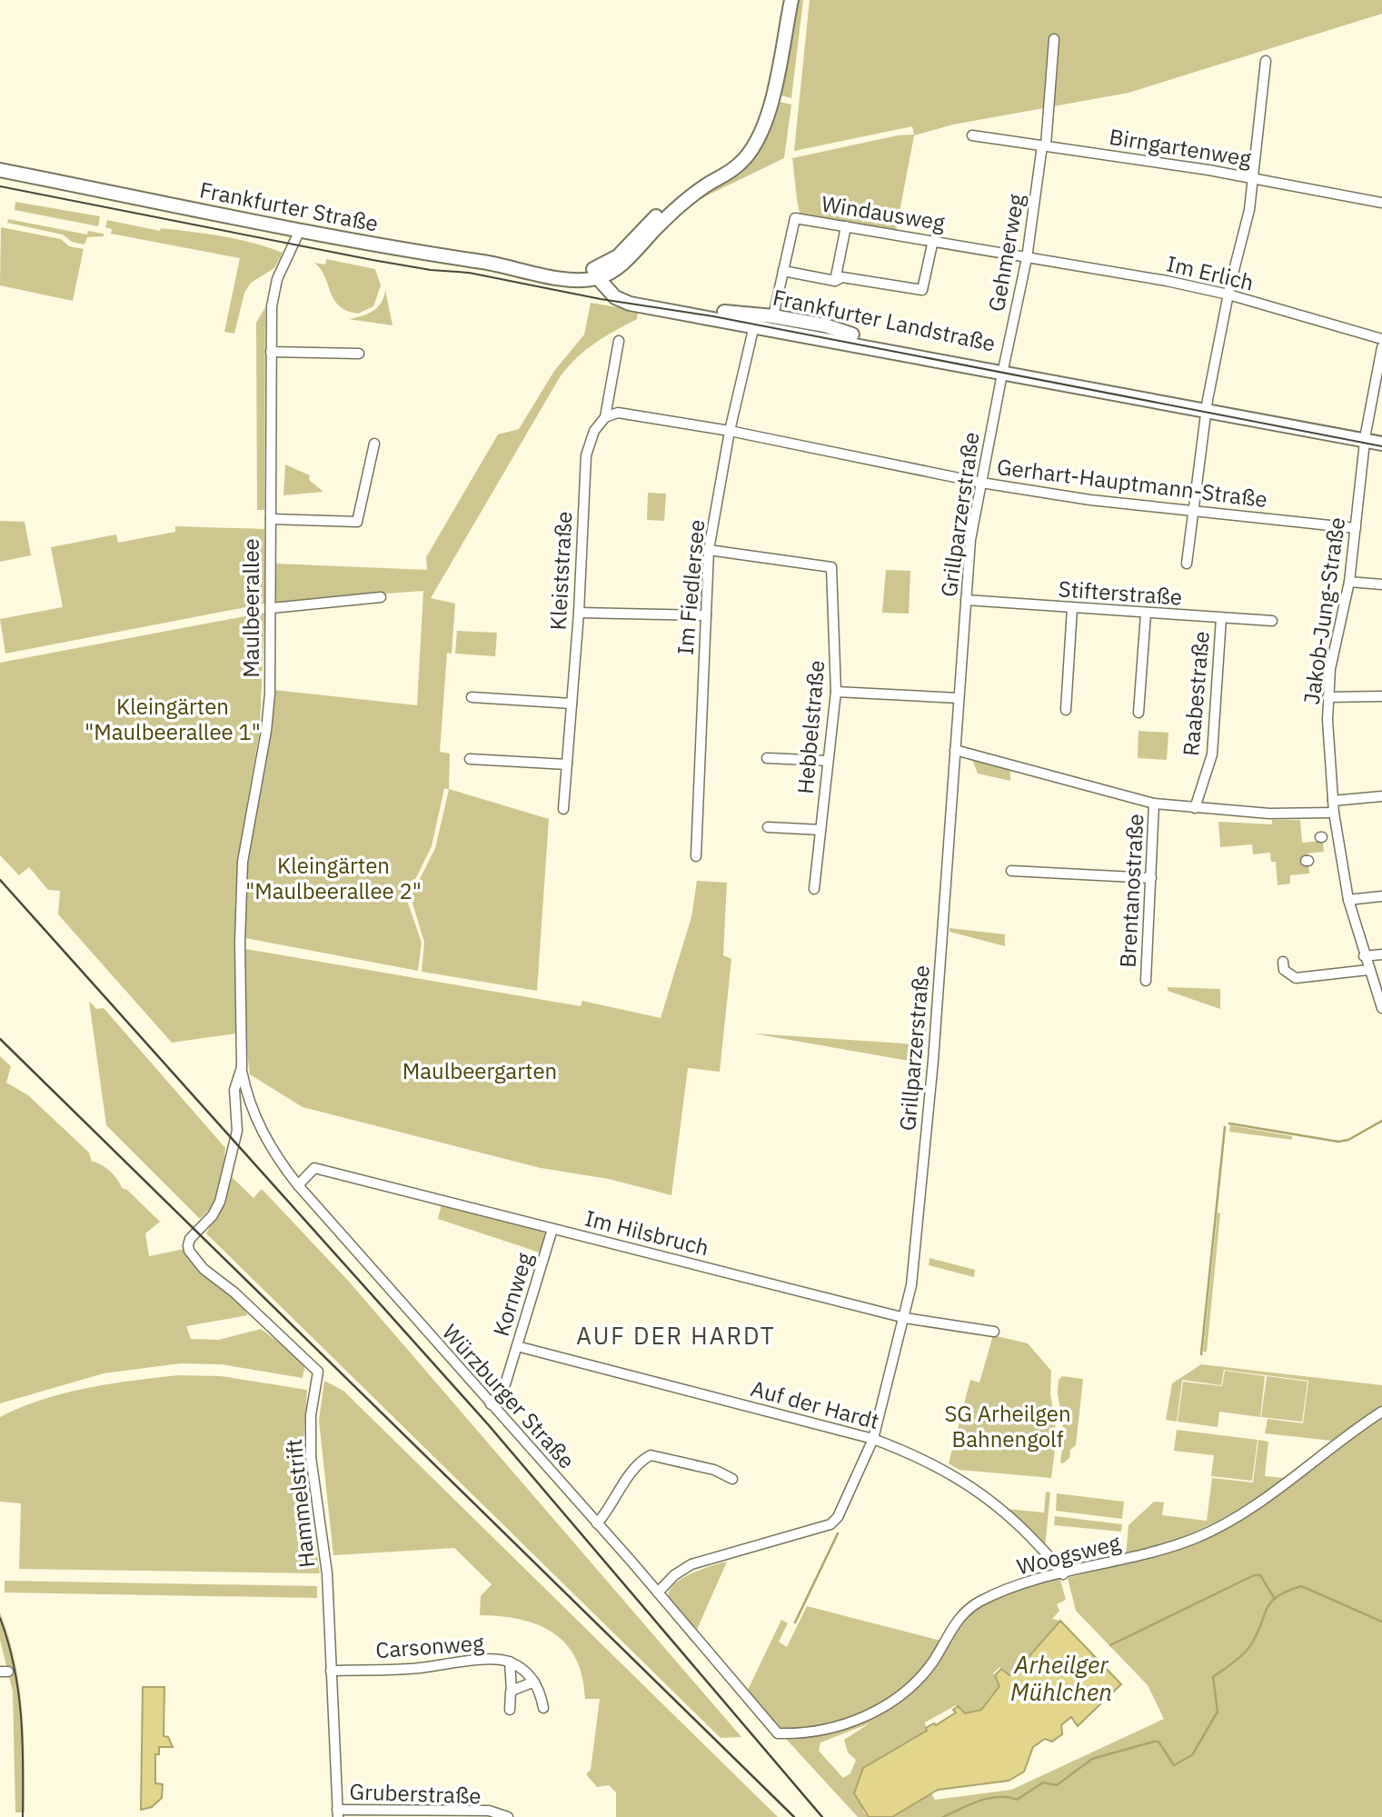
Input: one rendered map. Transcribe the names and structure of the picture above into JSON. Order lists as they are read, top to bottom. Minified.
{"streets":{"street":["Birngartenweg","Frankfurter Straße","Windausweg","Gehmerweg","Im Erlich","Frankfurter Landstraße","Gerhart-Hauptmann-Straße","Grillparzerstraße","Kleiststraße","Im Fiedlersee","Stifterstraße","Maulbeerallee","Jakob-Jung-Straße","Raabestraße","Hebbelstraße","Brentanostraße","Im Hilsbruch","Kornweg","Würzburger Straße","Auf der Hardt","Hammelstrift","Woogsweg","Carsonweg","Gruberstraße"]},"crossings":[["Birngartenweg","Gehmerweg"],["Frankfurter Straße","Frankfurter Landstraße"],["Frankfurter Straße","Maulbeerallee"],["Windausweg","Gehmerweg"],["Windausweg","Im Erlich"],["Windausweg","Frankfurter Landstraße"],["Gehmerweg","Im Erlich"],["Gehmerweg","Frankfurter Landstraße"],["Gehmerweg","Grillparzerstraße"],["Frankfurter Landstraße","Grillparzerstraße"],["Frankfurter Landstraße","Im Fiedlersee"],["Frankfurter Landstraße","Jakob-Jung-Straße"],["Gerhart-Hauptmann-Straße","Grillparzerstraße"],["Gerhart-Hauptmann-Straße","Kleiststraße"],["Gerhart-Hauptmann-Straße","Im Fiedlersee"],["Gerhart-Hauptmann-Straße","Jakob-Jung-Straße"],["Grillparzerstraße","Stifterstraße"],["Grillparzerstraße","Im Hilsbruch"],["Grillparzerstraße","Würzburger Straße"],["Grillparzerstraße","Auf der Hardt"],["Im Fiedlersee","Hebbelstraße"],["Stifterstraße","Raabestraße"],["Maulbeerallee","Würzburger Straße"],["Maulbeerallee","Hammelstrift"],["Im Hilsbruch","Kornweg"],["Im Hilsbruch","Würzburger Straße"],["Kornweg","Würzburger Straße"],["Kornweg","Auf der Hardt"],["Würzburger Straße","Woogsweg"],["Auf der Hardt","Woogsweg"],["Hammelstrift","Carsonweg"],["Hammelstrift","Gruberstraße"]],"districts":["AUF DER HARDT"],"water":["Arheilger Mühlchen"],"parks":["Kleingärten \"Maulbeerallee 1\"","Kleingärten \"Maulbeerallee 2\"","Maulbeergarten","SG Arheilgen Bahnengolf"]}
